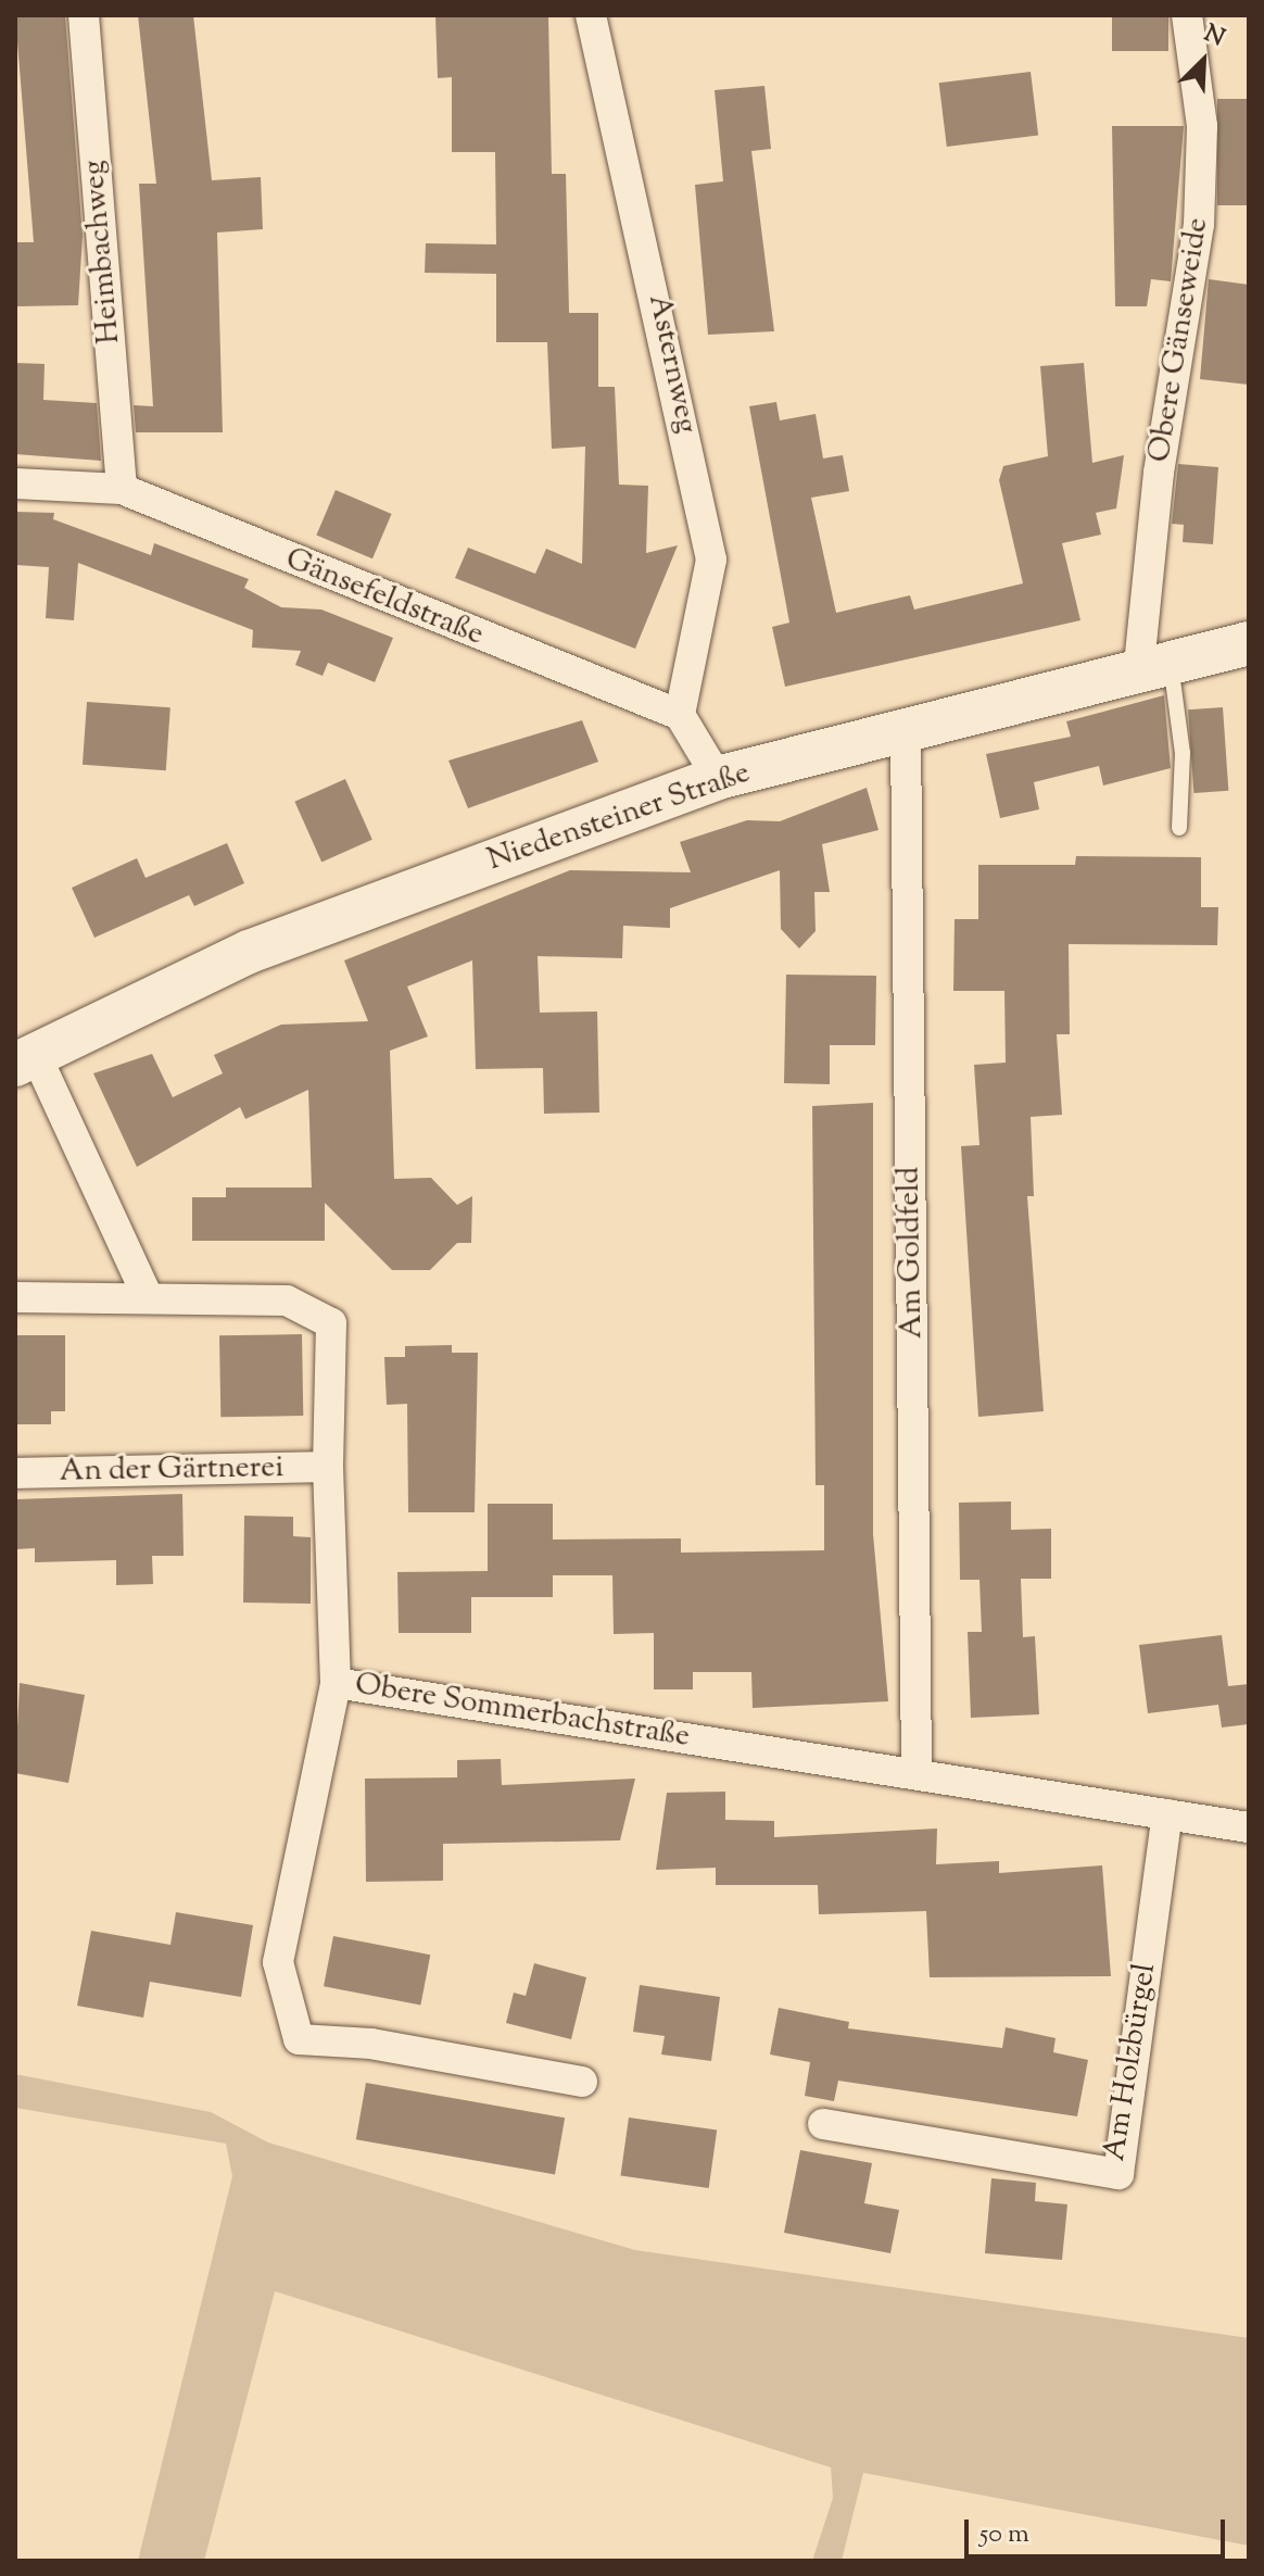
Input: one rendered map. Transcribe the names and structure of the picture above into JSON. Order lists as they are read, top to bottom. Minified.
{"streets":{"main road":["Niedensteiner Straße"],"street":["Heimbachweg","Obere Gänseweide","Asternweg","Gänsefeldstraße","Am Goldfeld","An der Gärtnerei","Obere Sommerbachstraße","Am Holzbürgel"]},"crossings":[["Heimbachweg","Gänsefeldstraße"],["Obere Gänseweide","Niedensteiner Straße"],["Asternweg","Gänsefeldstraße"],["Niedensteiner Straße","Am Goldfeld"],["Am Goldfeld","Obere Sommerbachstraße"],["An der Gärtnerei","Obere Sommerbachstraße"],["Obere Sommerbachstraße","Am Holzbürgel"]],"scale_bar":"50 m","north":"top right"}
